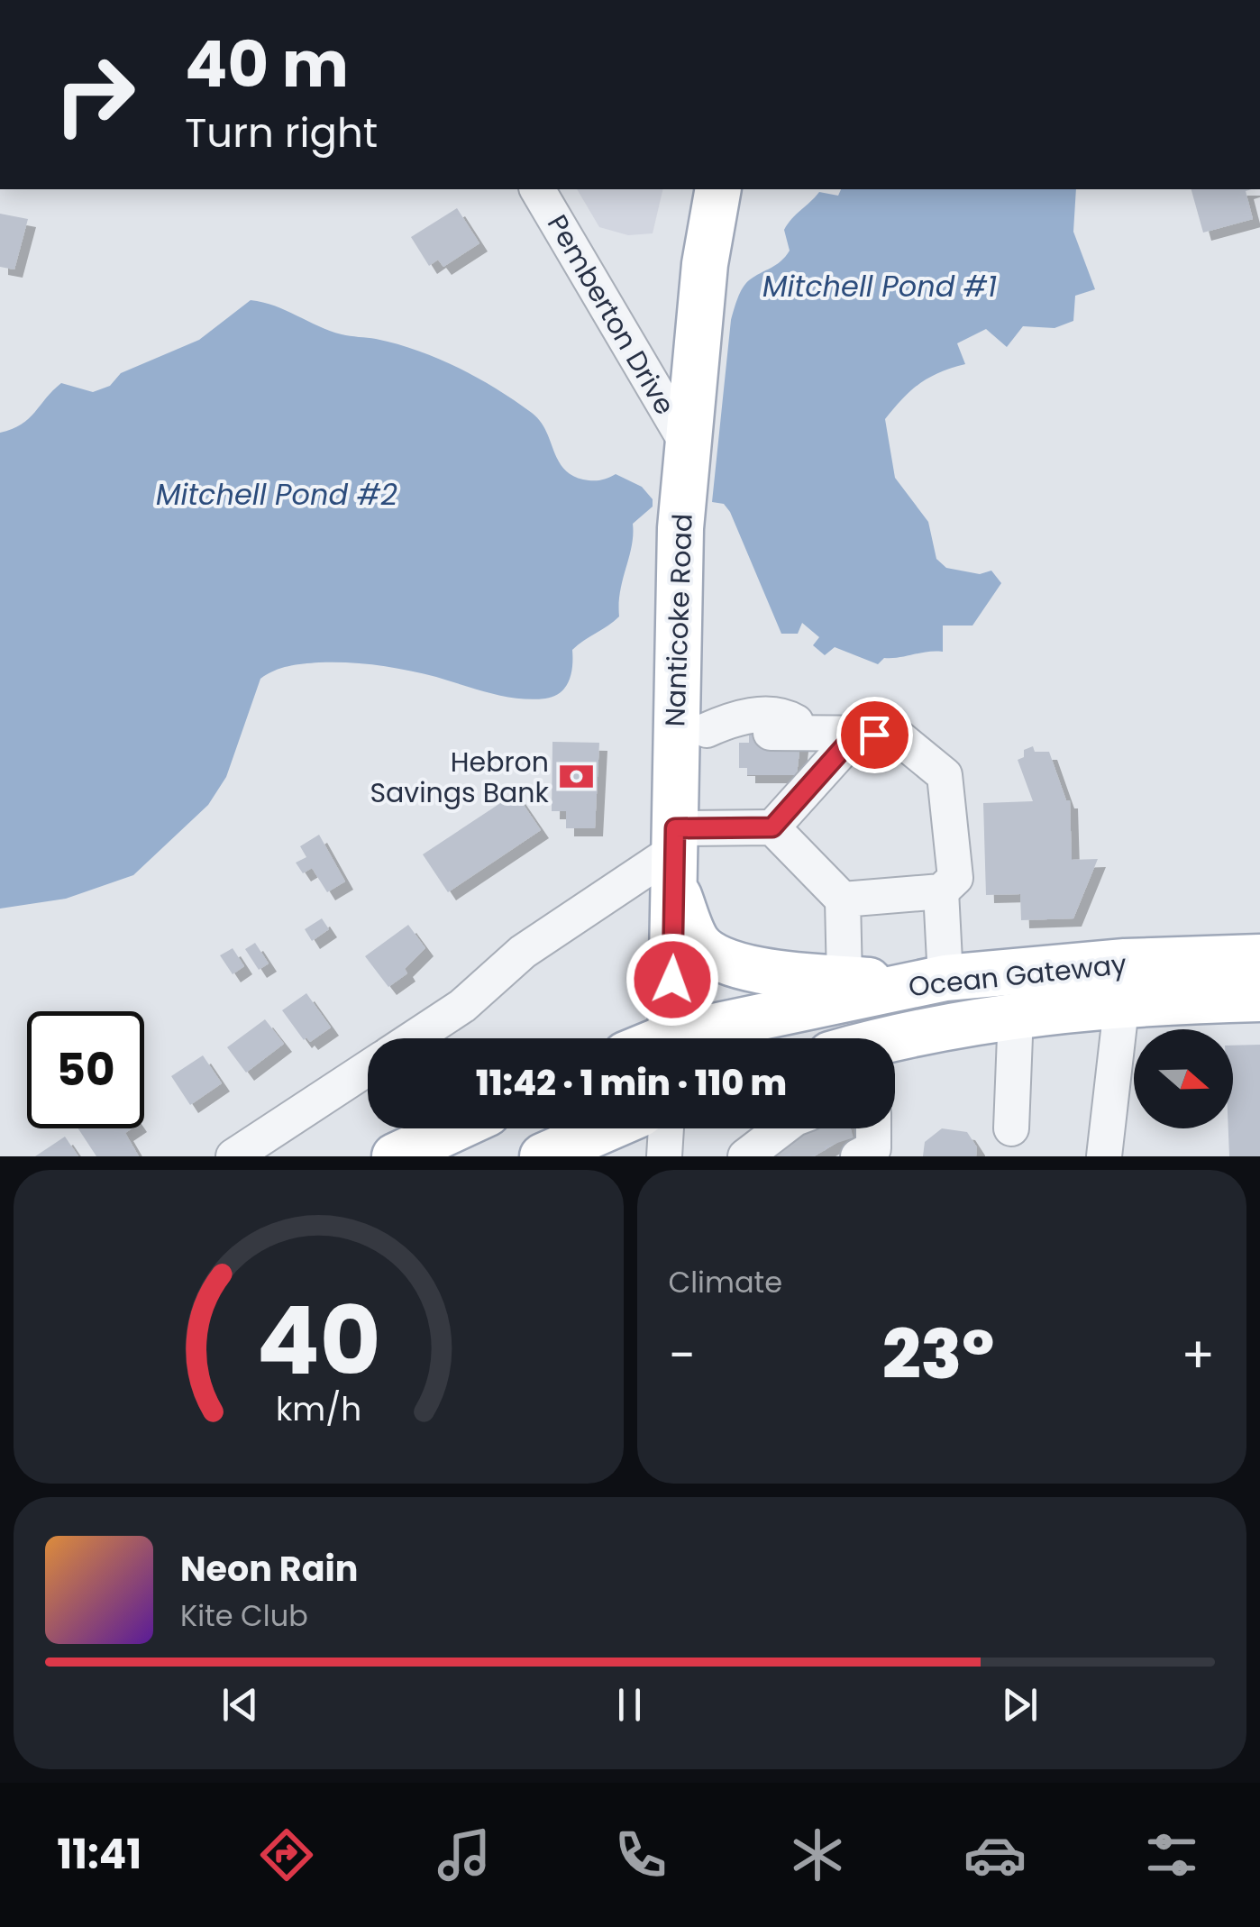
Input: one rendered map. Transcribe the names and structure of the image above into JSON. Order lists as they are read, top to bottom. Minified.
{"streets":{"main road":["Nanticoke Road","Ocean Gateway"],"street":["Pemberton Drive"]},"crossings":[["Pemberton Drive","Nanticoke Road"]],"water":["Mitchell Pond #1","Mitchell Pond #2"],"places":{"bank":["Hebron Savings Bank"]},"north":"right","page":{"turn":["40 m","Turn right"],"limit":"50","trip":"11:42 · 1 min · 110 m","tile":"Climate","heat":["−","23°","+"],"song":["Neon Rain","Kite Club"],"tabs":"11:41","gauge":["40","km/h"]}}
